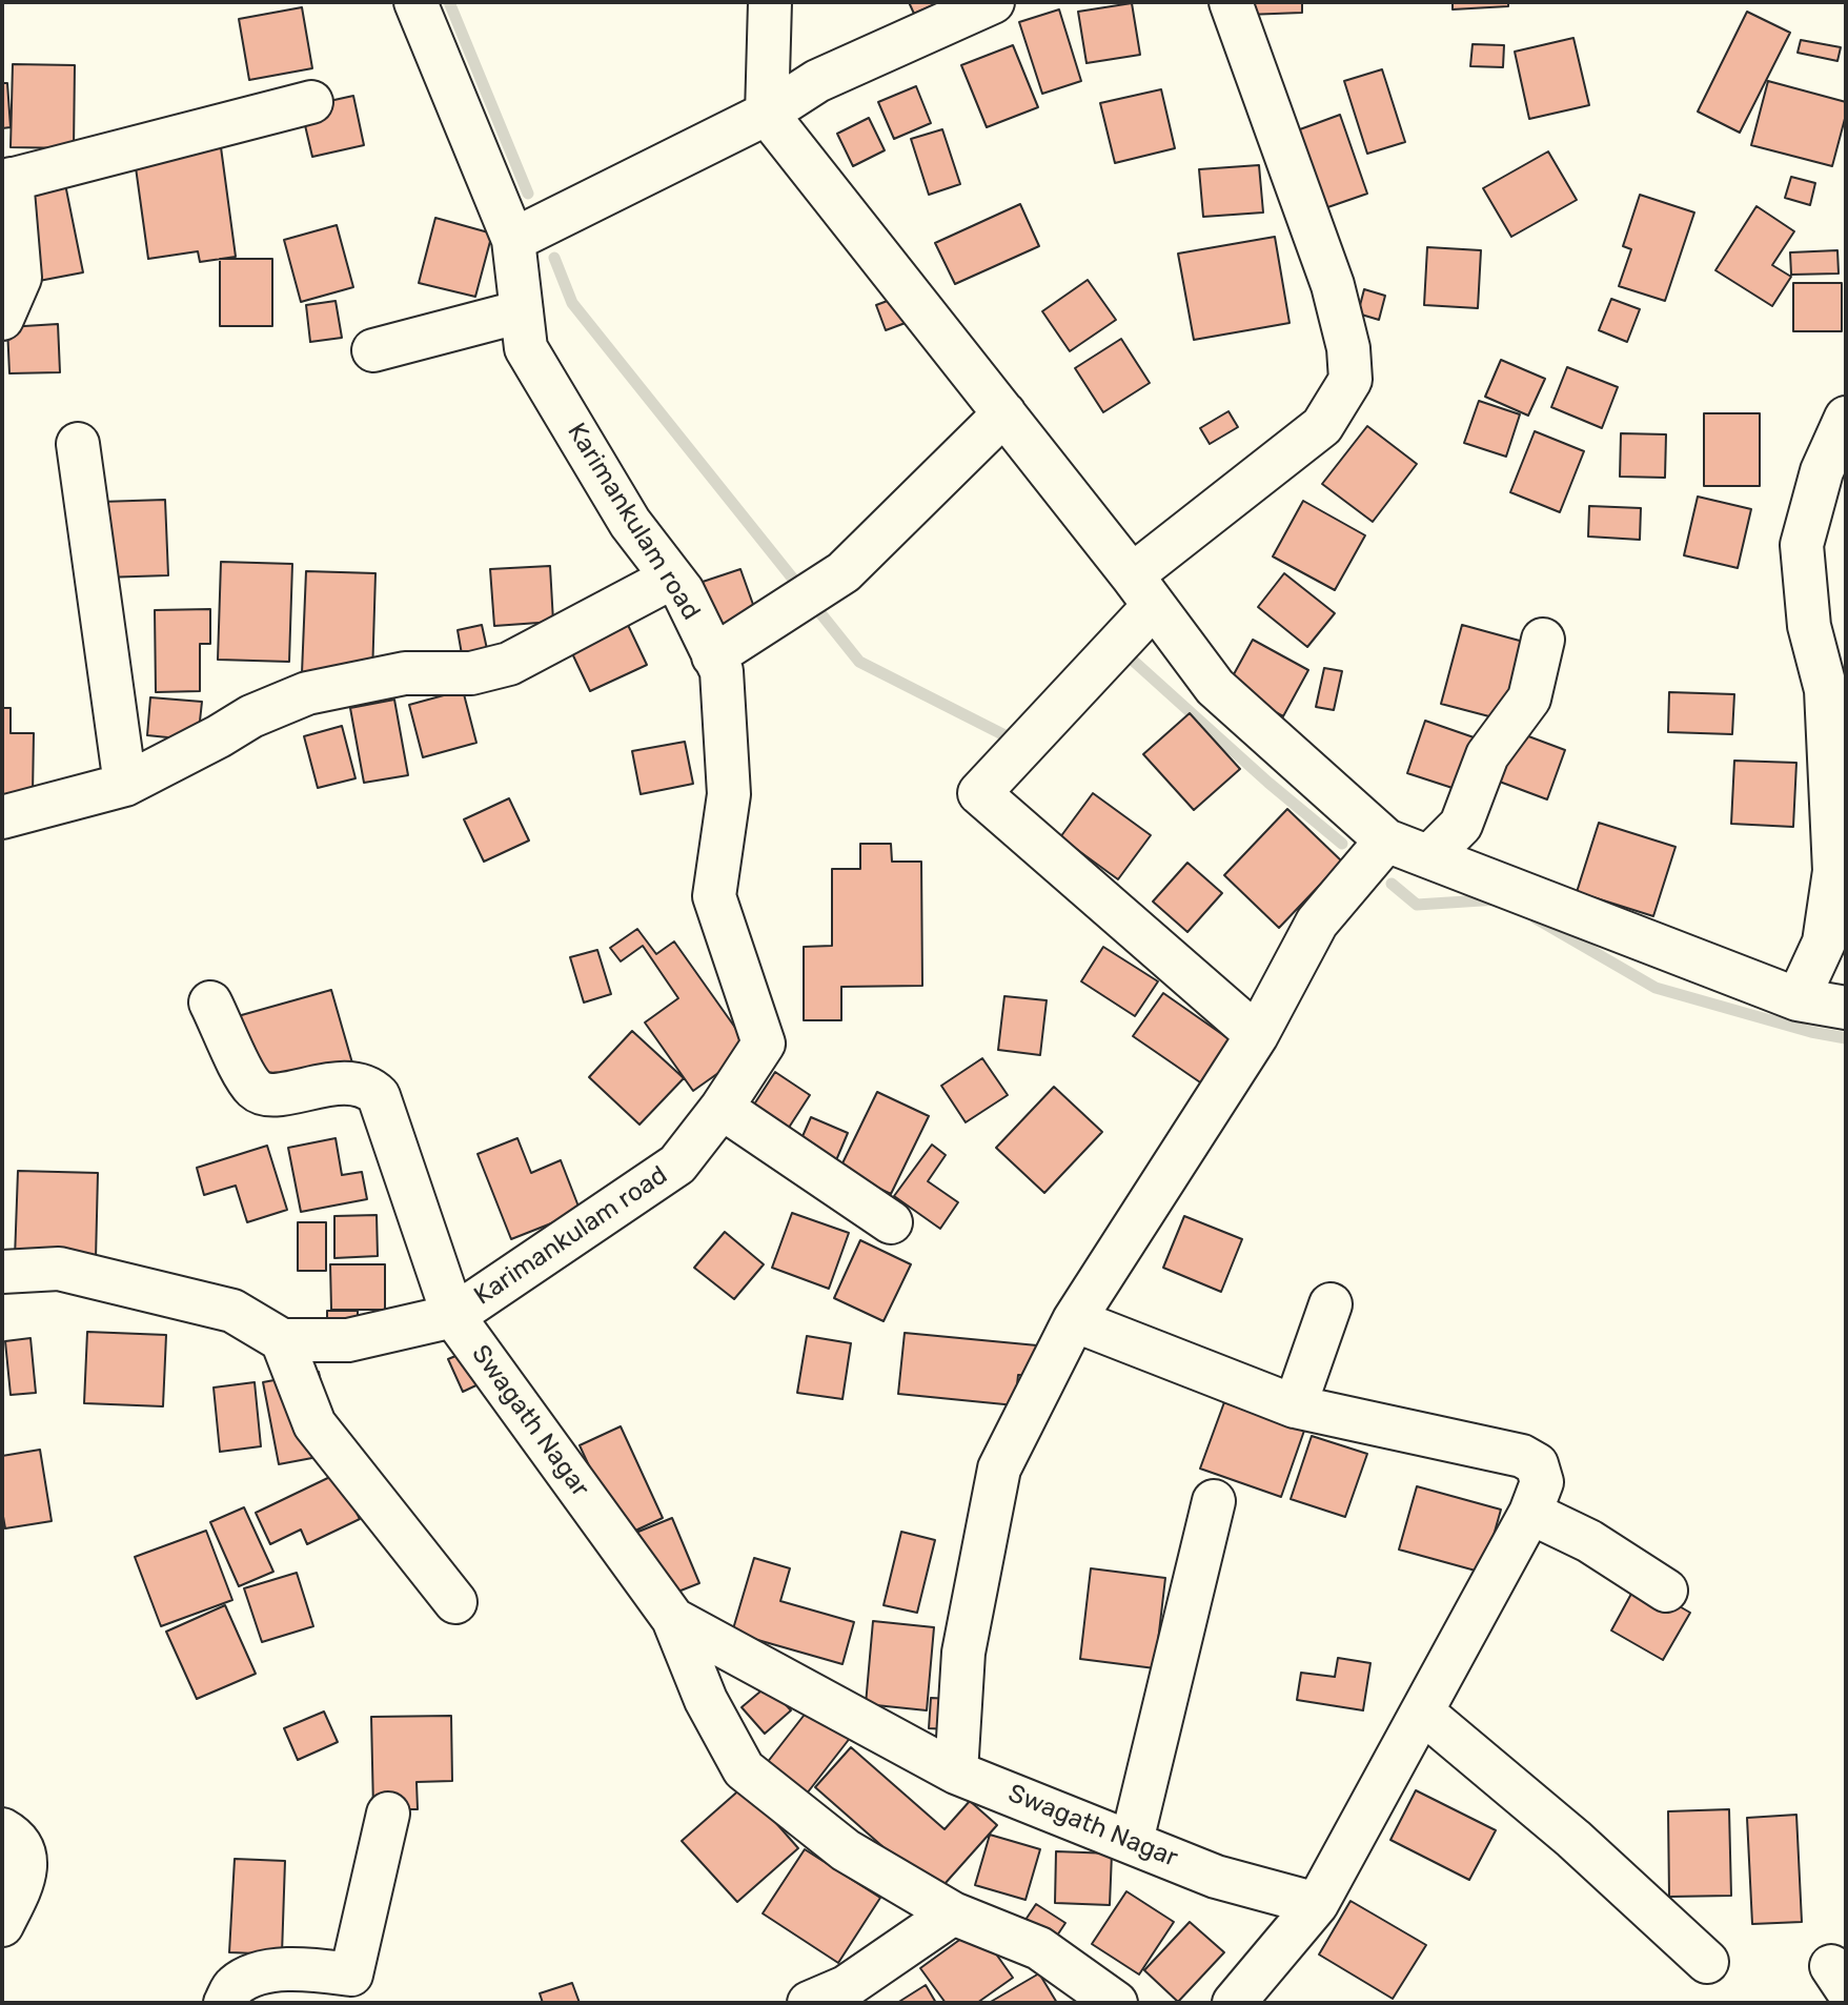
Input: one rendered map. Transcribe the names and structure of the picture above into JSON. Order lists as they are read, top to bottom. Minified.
{"streets":{"street":["Karimankulam road","Swagath Nagar"]},"crossings":[["Karimankulam road","Swagath Nagar"]]}
